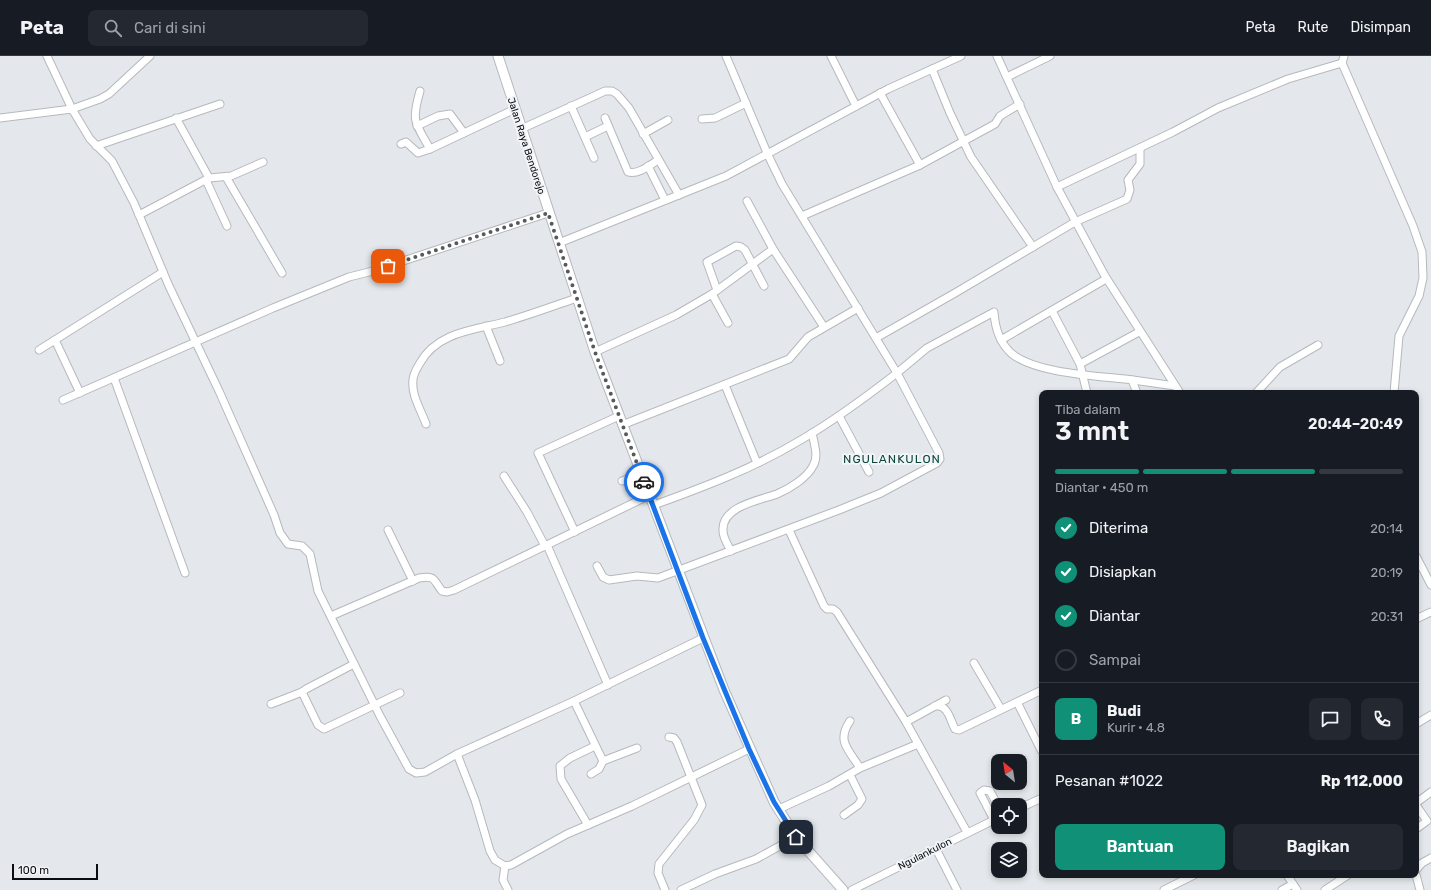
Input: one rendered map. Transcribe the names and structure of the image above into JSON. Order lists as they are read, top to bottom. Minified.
{"streets":{"main road":["Jalan Raya Bendorejo"],"street":["Ngulankulon"]},"districts":["NGULANKULON"],"scale_bar":"100 m","north":"top left","page":{"header":"Peta","search":"Cari di sini","nav":["Peta","Rute","Disimpan"],"heading":["3 mnt","Tiba dalam","20:44–20:49"],"panel":["Budi","Kurir · 4.8","Pesanan #1022","Rp 112,000"],"bar":"Diantar · 450 m","list":[["Diterima","20:14"],["Disiapkan","20:19"],["Diantar","20:31"],"Sampai"],"round":"B","buttons":["Bantuan","Bagikan"],"scale":"100 m"}}
